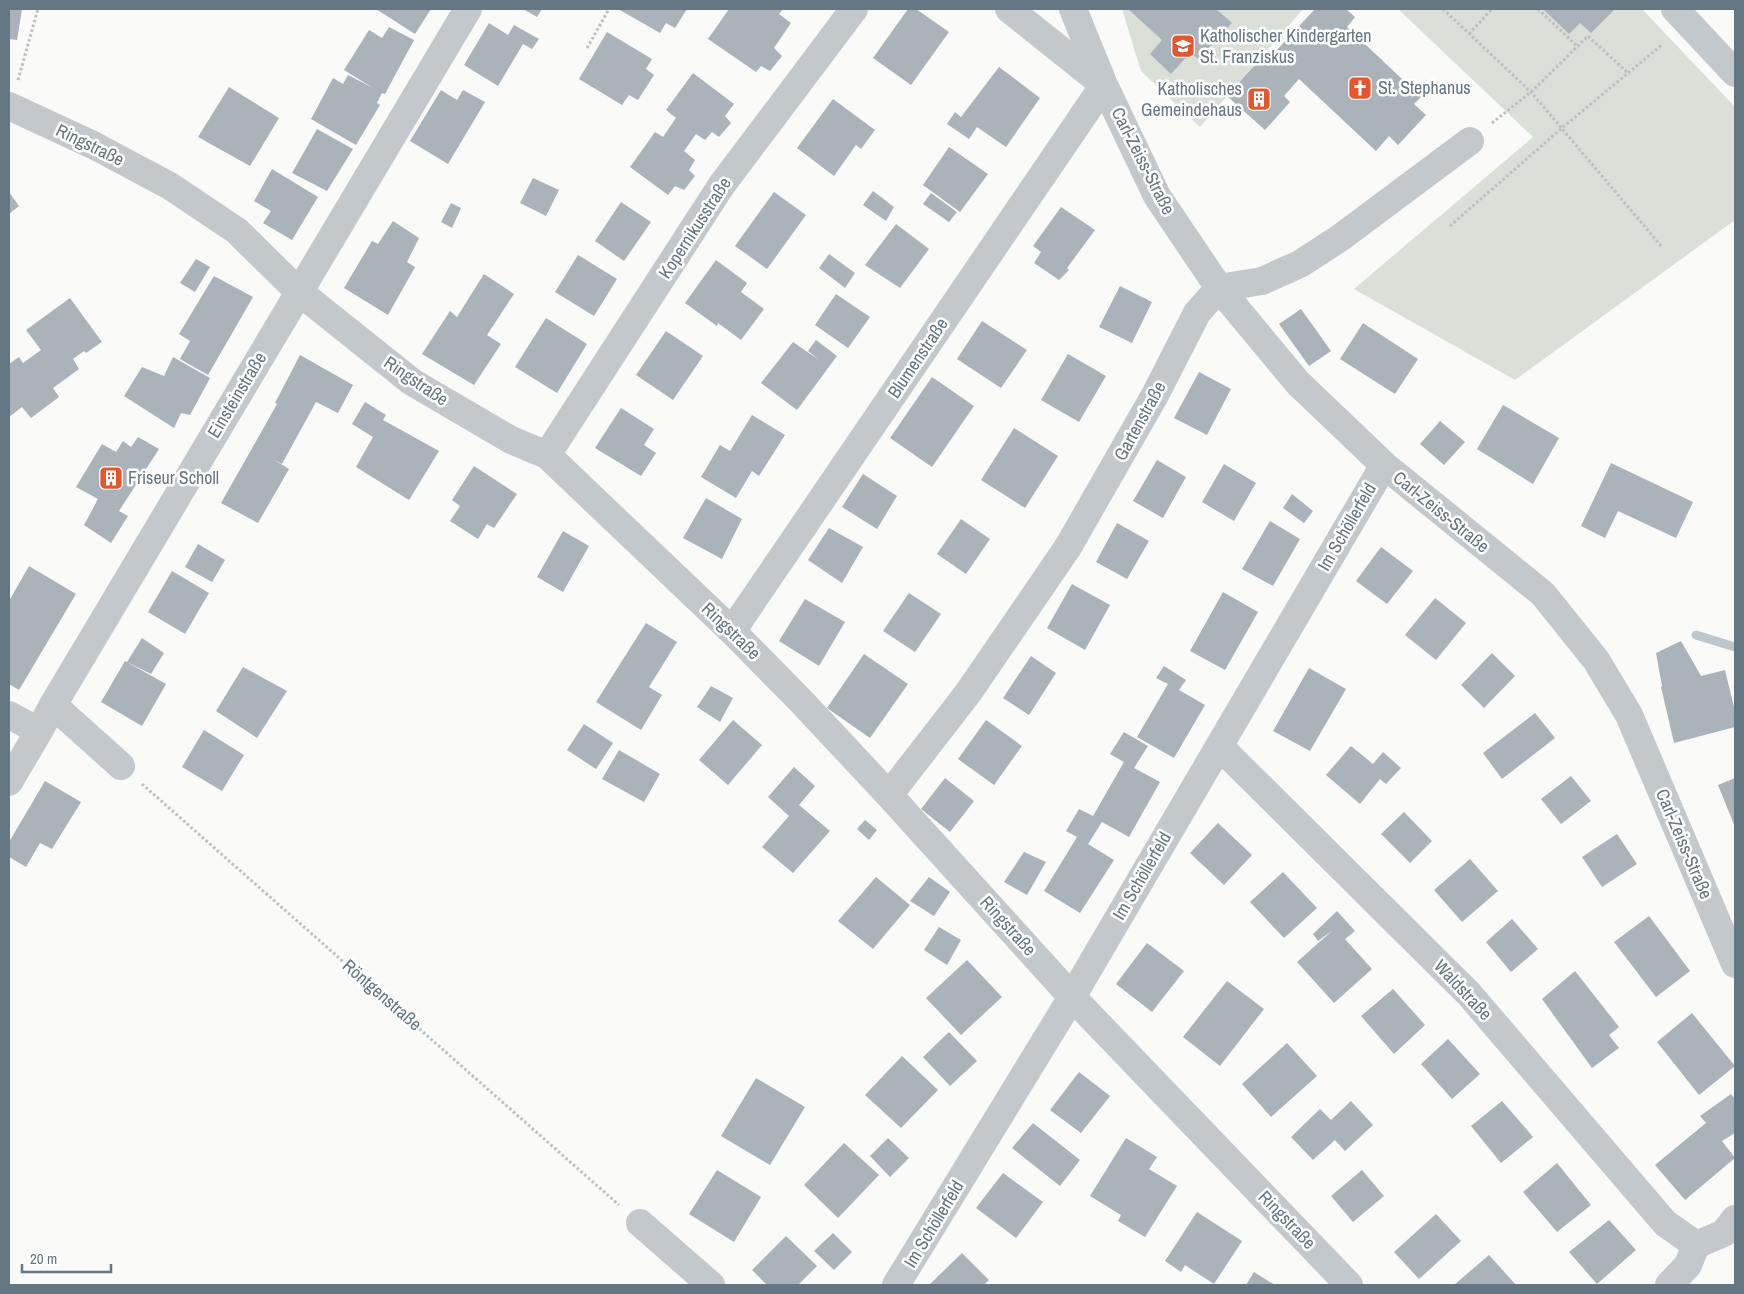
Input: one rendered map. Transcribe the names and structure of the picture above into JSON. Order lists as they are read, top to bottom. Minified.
{"streets":{"street":["Ringstraße","Carl-Zeiss-Straße","Kopernikusstraße","Blumenstraße","Einsteinstraße","Gartenstraße","Im Schöllerfeld","Waldstraße"],"path":["Röntgenstraße"]},"crossings":[["Ringstraße","Kopernikusstraße"],["Ringstraße","Blumenstraße"],["Ringstraße","Einsteinstraße"],["Ringstraße","Gartenstraße"],["Ringstraße","Im Schöllerfeld"],["Carl-Zeiss-Straße","Blumenstraße"],["Carl-Zeiss-Straße","Gartenstraße"],["Carl-Zeiss-Straße","Im Schöllerfeld"],["Im Schöllerfeld","Waldstraße"]],"places":{"school or university":["Katholischer Kindergarten St. Franziskus"],"church":["St. Stephanus"],"building":["Katholisches Gemeindehaus","Friseur Scholl"]},"scale_bar":"20 m"}
